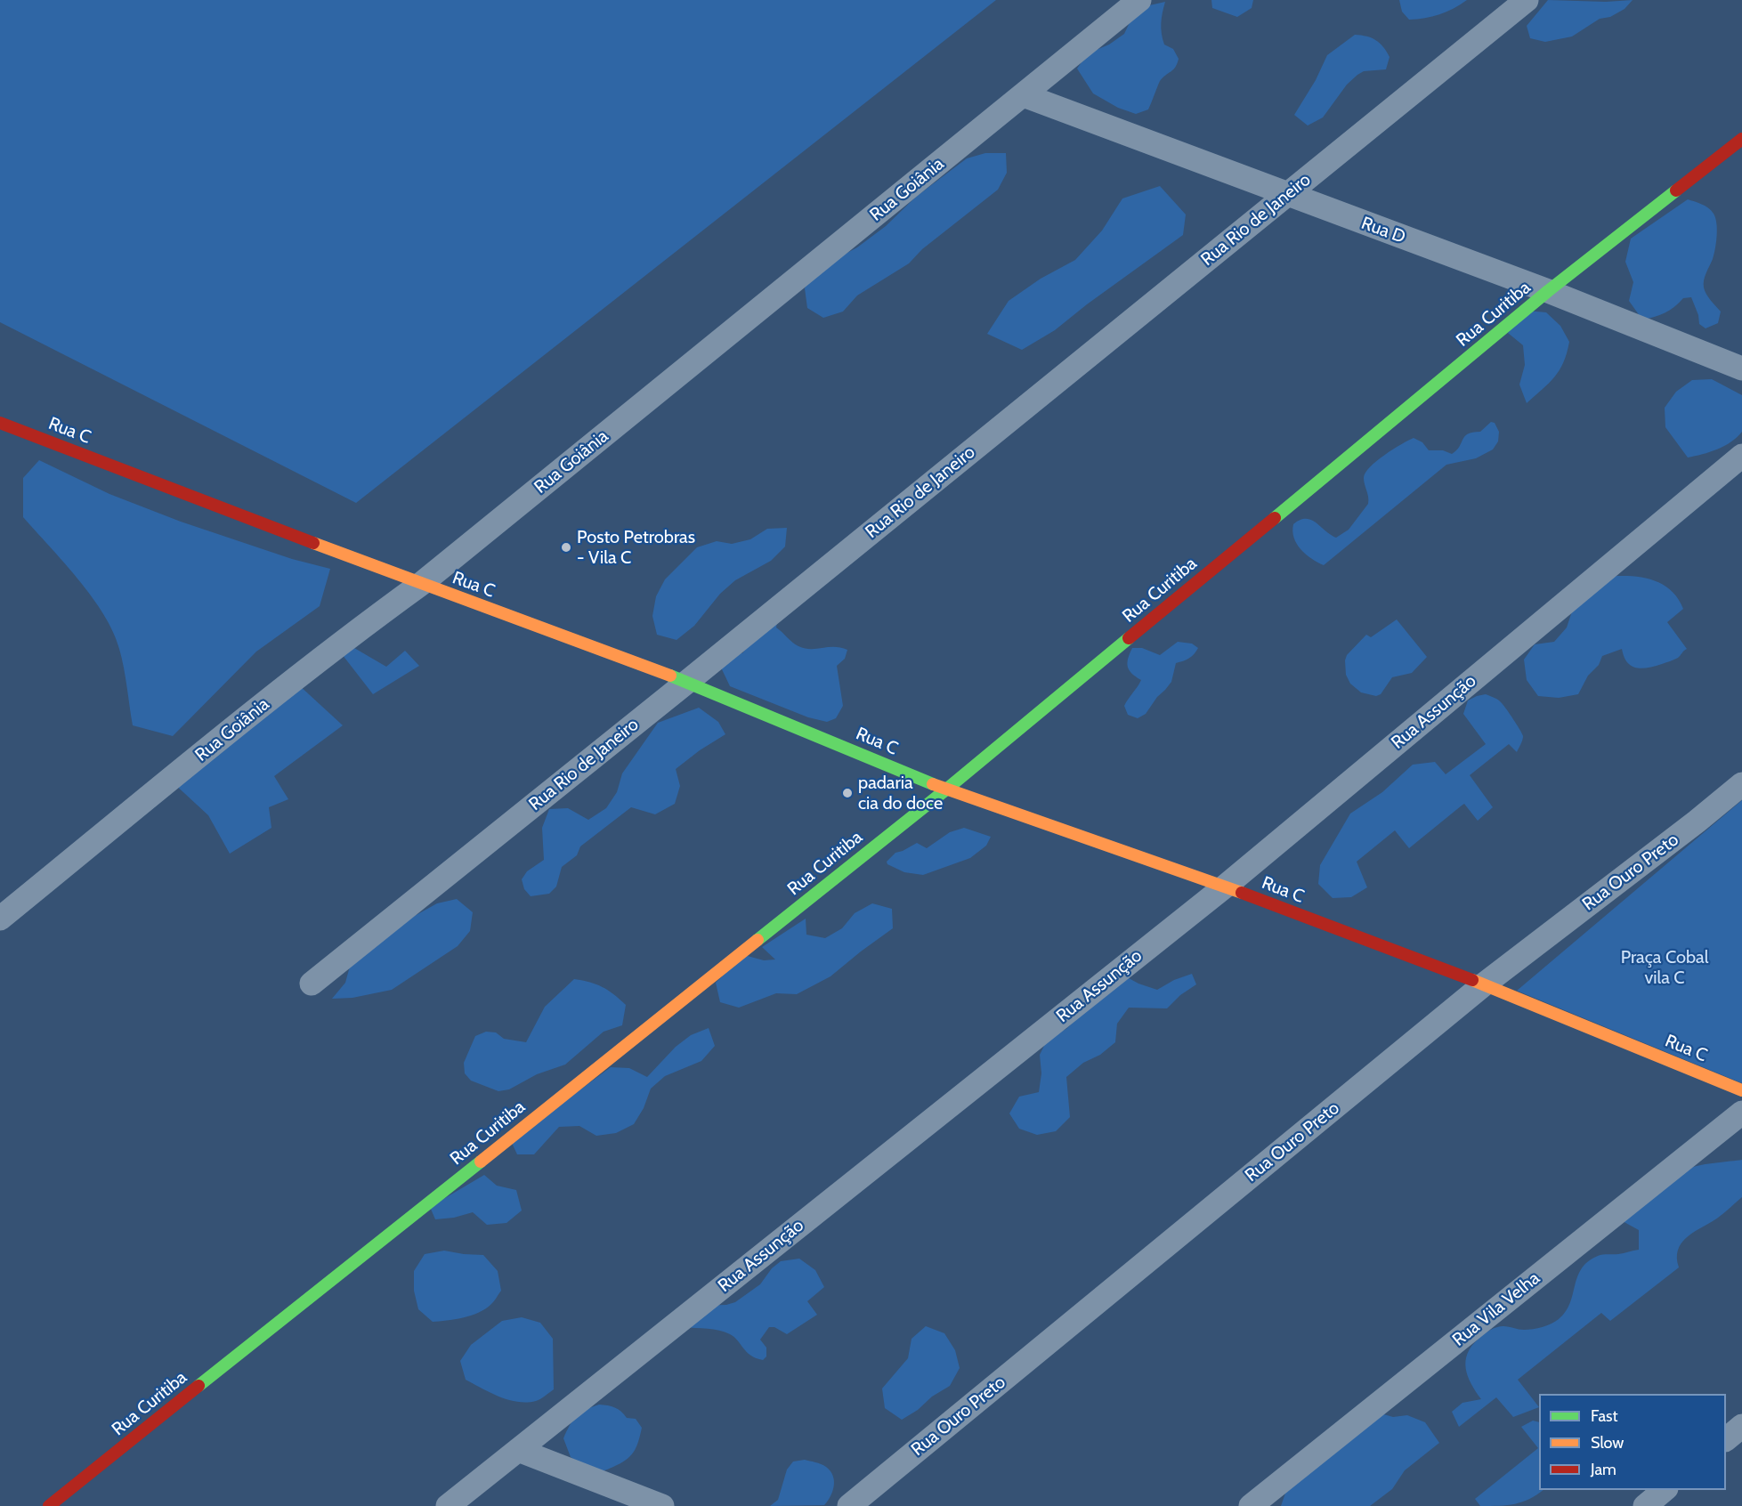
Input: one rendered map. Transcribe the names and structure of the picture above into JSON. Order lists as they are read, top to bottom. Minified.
{"streets":{"street":["Rua Goiânia","Rua Rio de Janeiro","Rua D","Rua Curitiba","Rua C","Rua Assunção","Rua Ouro Preto","Rua Vila Velha"]},"crossings":[["Rua Goiânia","Rua D"],["Rua Goiânia","Rua C"],["Rua Rio de Janeiro","Rua D"],["Rua Rio de Janeiro","Rua C"],["Rua D","Rua Curitiba"],["Rua Curitiba","Rua C"],["Rua C","Rua Assunção"],["Rua C","Rua Ouro Preto"]],"parks":["Praça Cobal vila C"],"places":["Posto Petrobras - Vila C","padaria cia do doce"],"legend":["Fast","Slow","Jam"]}
